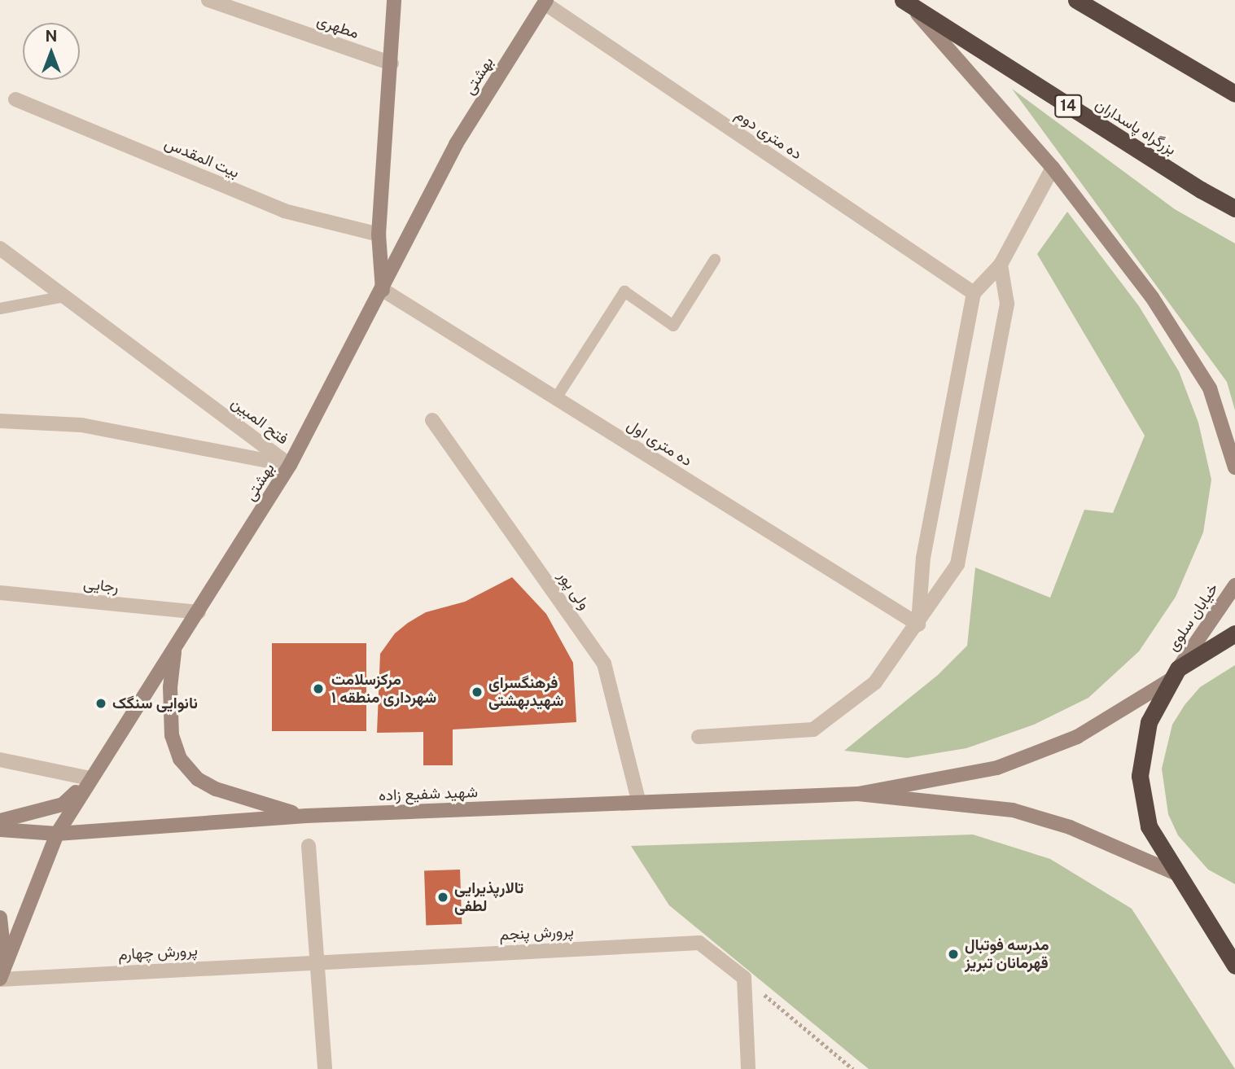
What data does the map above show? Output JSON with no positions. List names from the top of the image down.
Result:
{
  "streets": {
    "highway": ["14", "بزرگراه پاسداران"],
    "main road": ["بهشتی", "خیابان سلوی", "شهید شفیع زاده"],
    "street": [
      "مطهری",
      "ده متری دوم",
      "بیت المقدس",
      "فتح المبین",
      "ده متری اول",
      "رجایی",
      "ولی پور",
      "پرورش پنجم",
      "پرورش چهارم"
    ]
  },
  "crossings": [
    ["بهشتی", "ده متری دوم"],
    ["بهشتی", "فتح المبین"],
    ["بهشتی", "ده متری اول"],
    ["بهشتی", "رجایی"],
    ["بهشتی", "شهید شفیع زاده"],
    ["بهشتی", "پرورش چهارم"],
    ["ولی پور", "شهید شفیع زاده"],
    ["پرورش پنجم", "پرورش چهارم"]
  ],
  "places": [
    "مرکزسلامت شهرداری منطقه ۱",
    "فرهنگسرای شهیدبهشتی",
    "نانوایی سنگک",
    "تالارپذیرایی لطفی",
    "مدرسه فوتبال قهرمانان تبریز"
  ],
  "north": "top"
}
